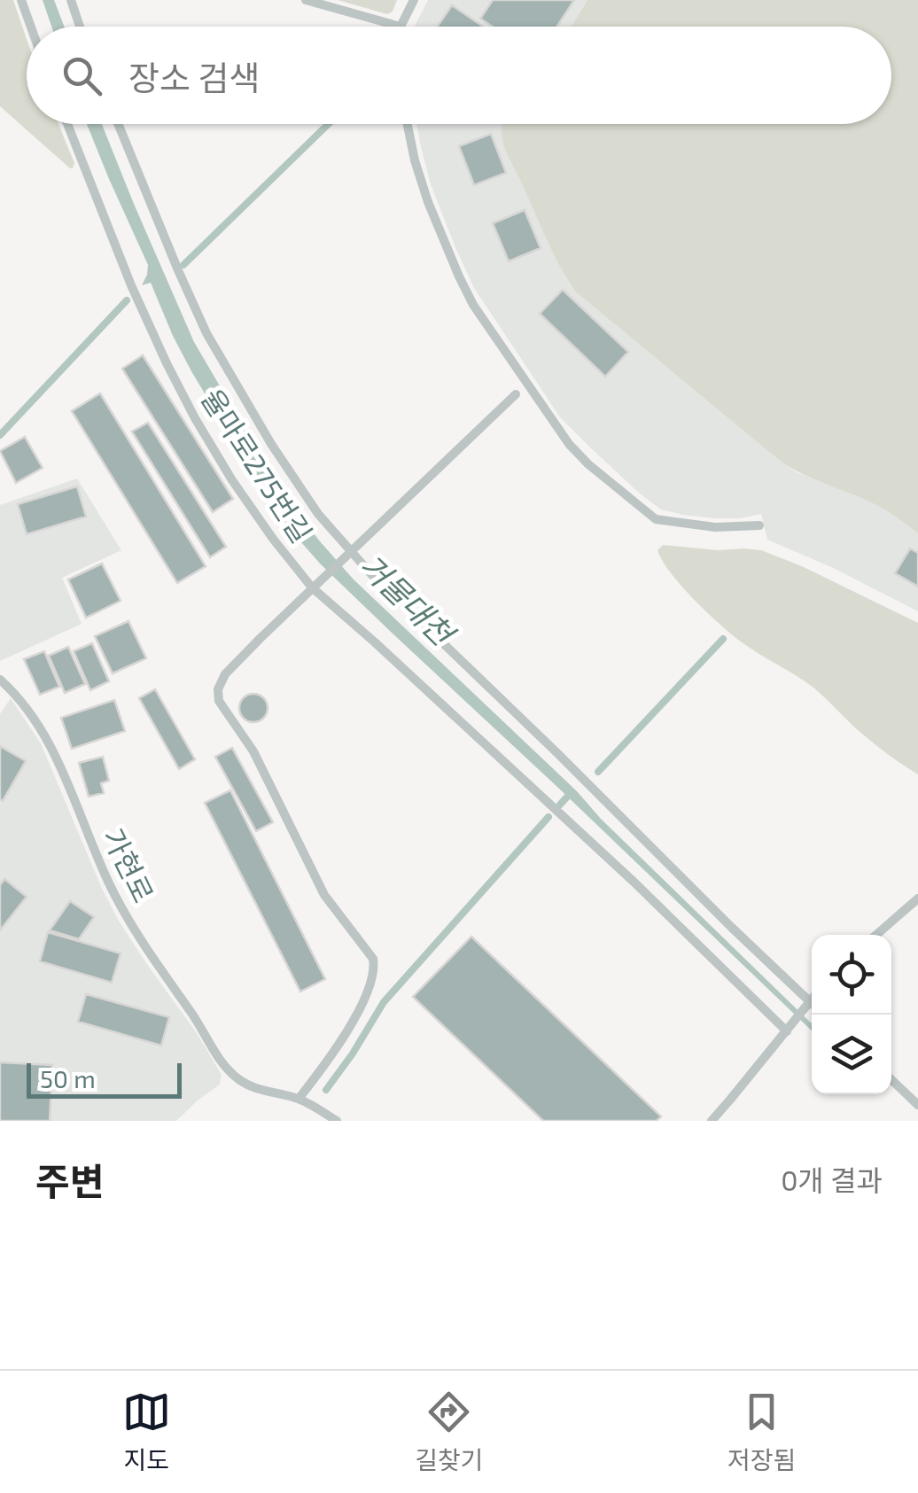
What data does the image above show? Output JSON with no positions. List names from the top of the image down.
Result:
{
  "streets": {
    "lane": ["율마로275번길", "가현로"]
  },
  "water": ["거물대천"],
  "scale_bar": "50 m",
  "page": {
    "search": "장소 검색",
    "scale": "50 m",
    "heading": ["주변", "0개 결과"],
    "nav": ["지도", "길찾기", "저장됨"]
  }
}
